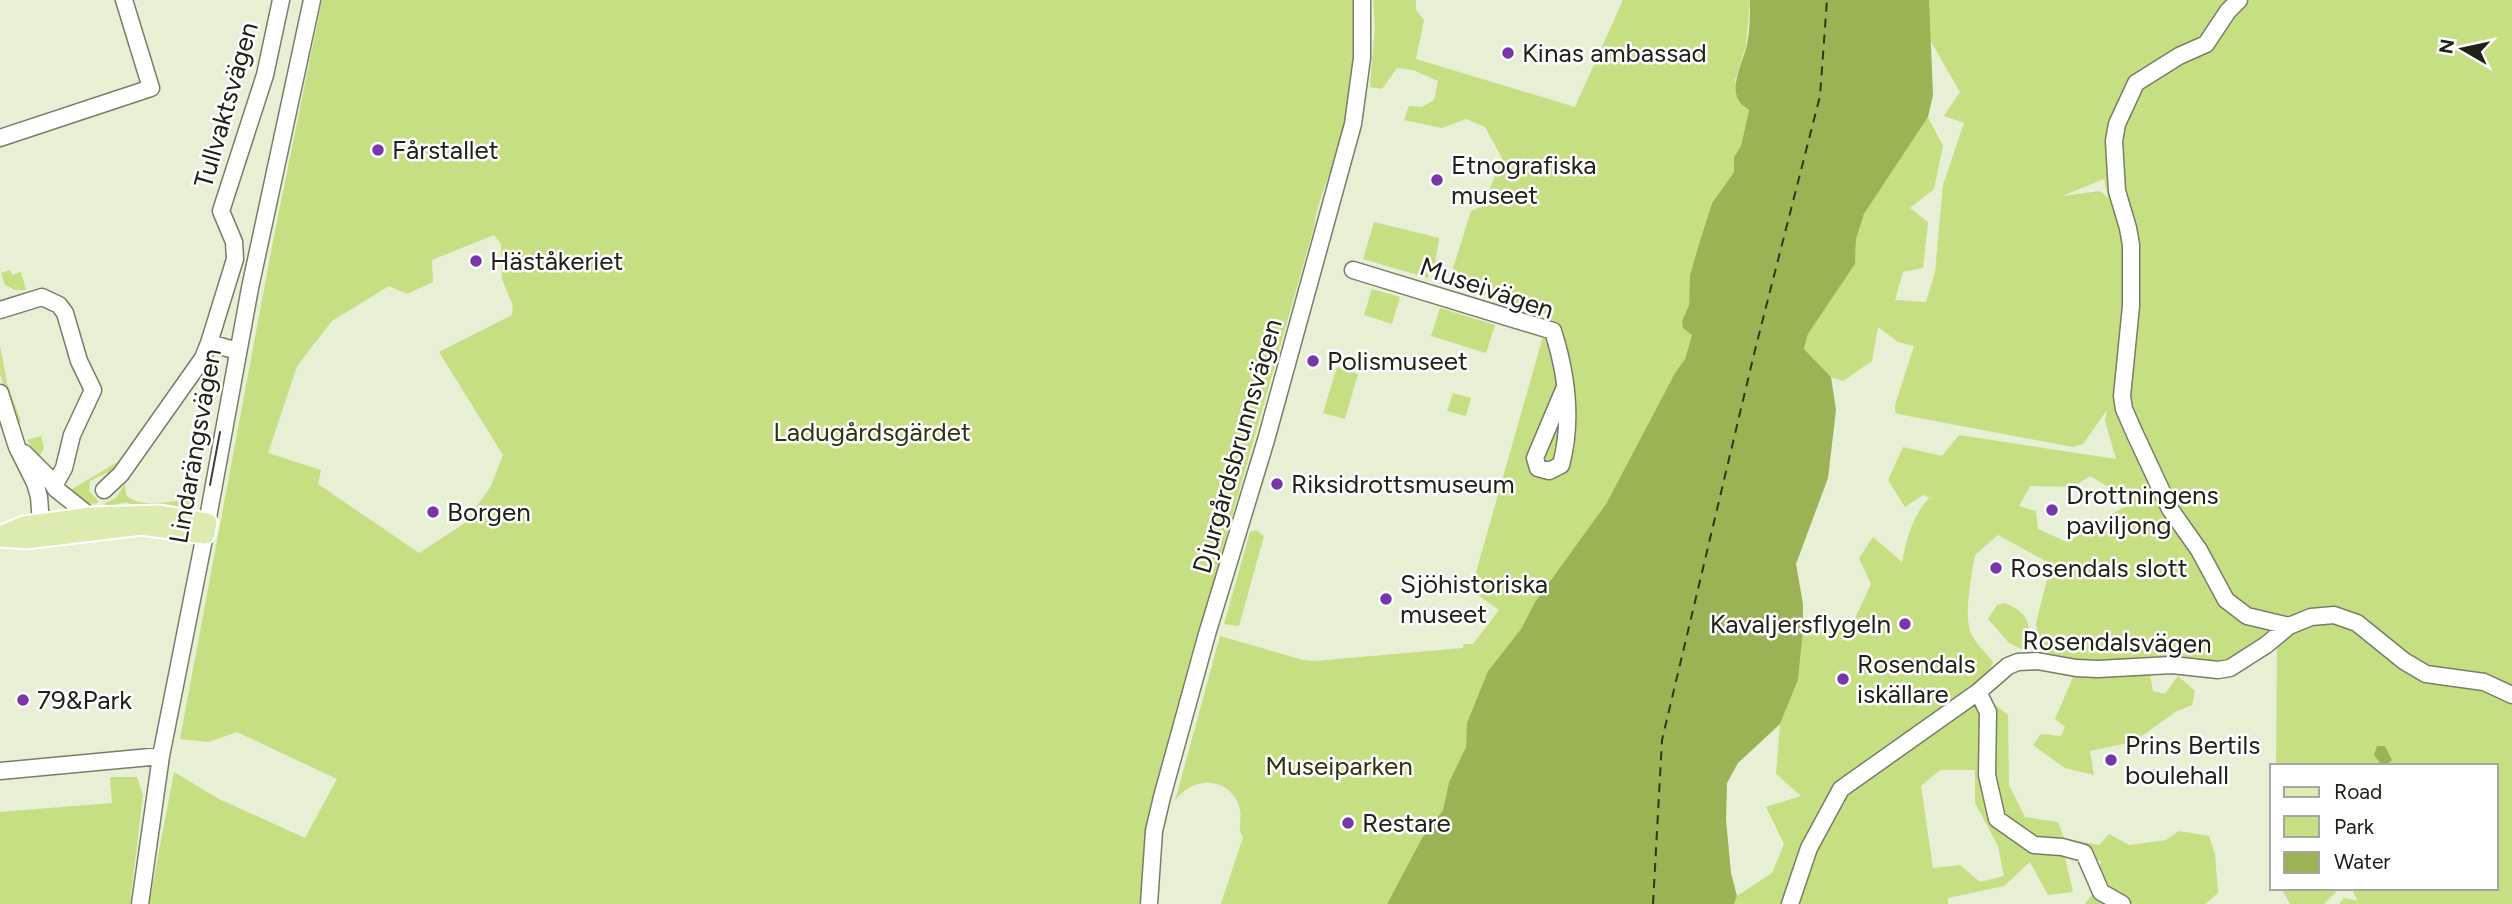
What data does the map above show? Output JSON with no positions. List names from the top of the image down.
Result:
{
  "streets": {
    "street": [
      "Tullvaktsvägen",
      "Museivägen",
      "Lindarängsvägen",
      "Djurgårdsbrunnsvägen",
      "Rosendalsvägen"
    ]
  },
  "parks": ["Ladugårdsgärdet", "Museiparken"],
  "places": [
    "Kinas ambassad",
    "Fårstallet",
    "Etnografiska museet",
    "Häståkeriet",
    "Polismuseet",
    "Riksidrottsmuseum",
    "Drottningens paviljong",
    "Borgen",
    "Rosendals slott",
    "Sjöhistoriska museet",
    "Kavaljersflygeln",
    "Rosendals iskällare",
    "79&Park",
    "Prins Bertils boulehall",
    "Restare"
  ],
  "legend": ["Road", "Park", "Water"],
  "north": "left"
}
